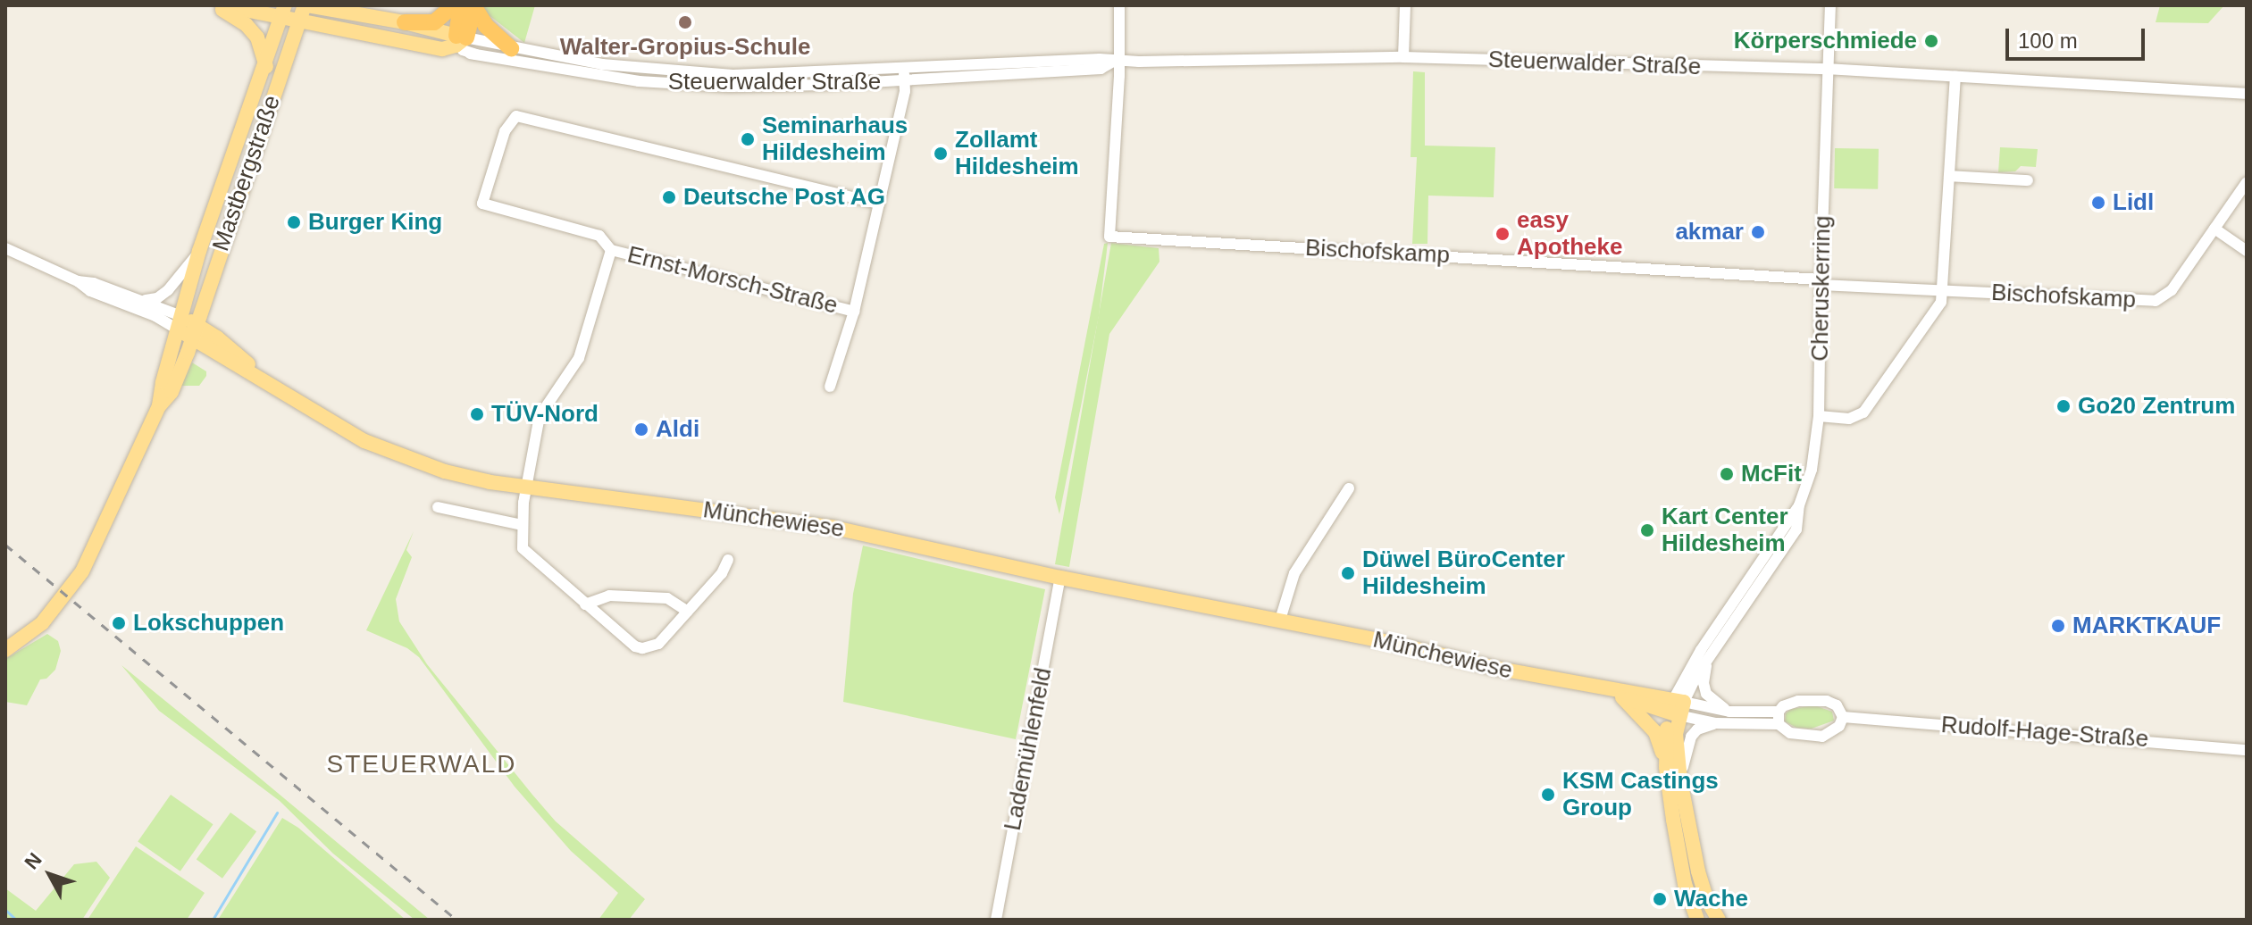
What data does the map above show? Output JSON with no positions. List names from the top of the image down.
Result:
{
  "streets": {
    "main road": ["Steuerwalder Straße", "Mastbergstraße", "Münchewiese"],
    "street": [
      "Bischofskamp",
      "Ernst-Morsch-Straße",
      "Cheruskerring",
      "Rudolf-Hage-Straße",
      "Lademühlenfeld"
    ]
  },
  "crossings": [
    ["Steuerwalder Straße", "Mastbergstraße"],
    ["Steuerwalder Straße", "Bischofskamp"],
    ["Steuerwalder Straße", "Cheruskerring"],
    ["Mastbergstraße", "Münchewiese"],
    ["Bischofskamp", "Cheruskerring"],
    ["Ernst-Morsch-Straße", "Münchewiese"],
    ["Cheruskerring", "Münchewiese"],
    ["Cheruskerring", "Rudolf-Hage-Straße"],
    ["Münchewiese", "Rudolf-Hage-Straße"],
    ["Münchewiese", "Lademühlenfeld"]
  ],
  "districts": ["STEUERWALD"],
  "places": [
    "Walter-Gropius-Schule",
    "Körperschmiede",
    "Seminarhaus Hildesheim",
    "Zollamt Hildesheim",
    "Deutsche Post AG",
    "Lidl",
    "Burger King",
    "akmar",
    "easy Apotheke",
    "Go20 Zentrum",
    "TÜV-Nord",
    "Aldi",
    "McFit",
    "Kart Center Hildesheim",
    "Düwel BüroCenter Hildesheim",
    "Lokschuppen",
    "MARKTKAUF",
    "KSM Castings Group",
    "Wache"
  ],
  "scale_bar": "100 m",
  "north": "top left"
}
